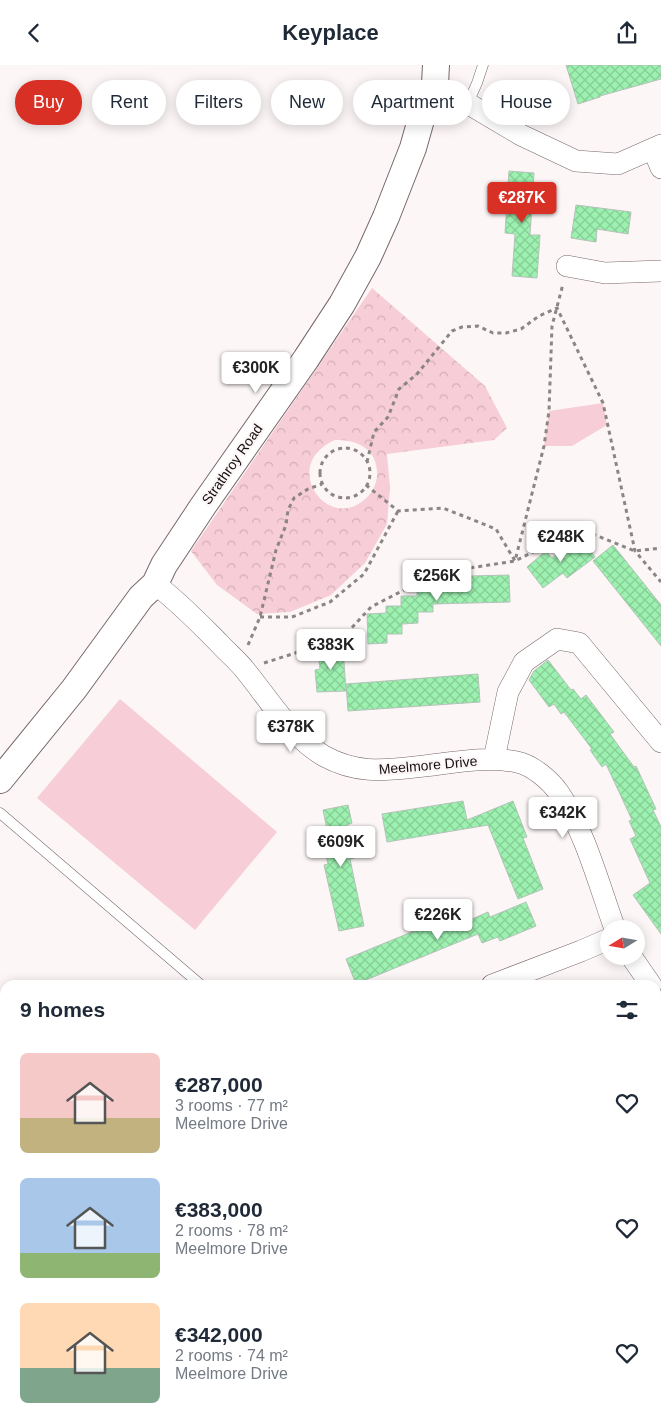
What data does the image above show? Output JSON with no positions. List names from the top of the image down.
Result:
{
  "streets": {
    "street": ["Strathroy Road", "Meelmore Drive"]
  },
  "crossings": [
    ["Strathroy Road", "Meelmore Drive"]
  ],
  "north": "left",
  "page": {
    "header": "Keyplace",
    "chip": [
      "Buy",
      "Rent",
      "Filters",
      "New",
      "Apartment",
      "House"
    ],
    "price": [
      "€287K",
      "€300K",
      "€248K",
      "€256K",
      "€383K",
      "€378K",
      "€342K",
      "€609K",
      "€226K"
    ],
    "heading": "9 homes",
    "list": [
      {
        "name": "€287,000",
        "note": "3 rooms · 77 m² · Meelmore Drive"
      },
      {
        "name": "€383,000",
        "note": "2 rooms · 78 m² · Meelmore Drive"
      },
      {
        "name": "€342,000",
        "note": "2 rooms · 74 m² · Meelmore Drive"
      }
    ]
  }
}
